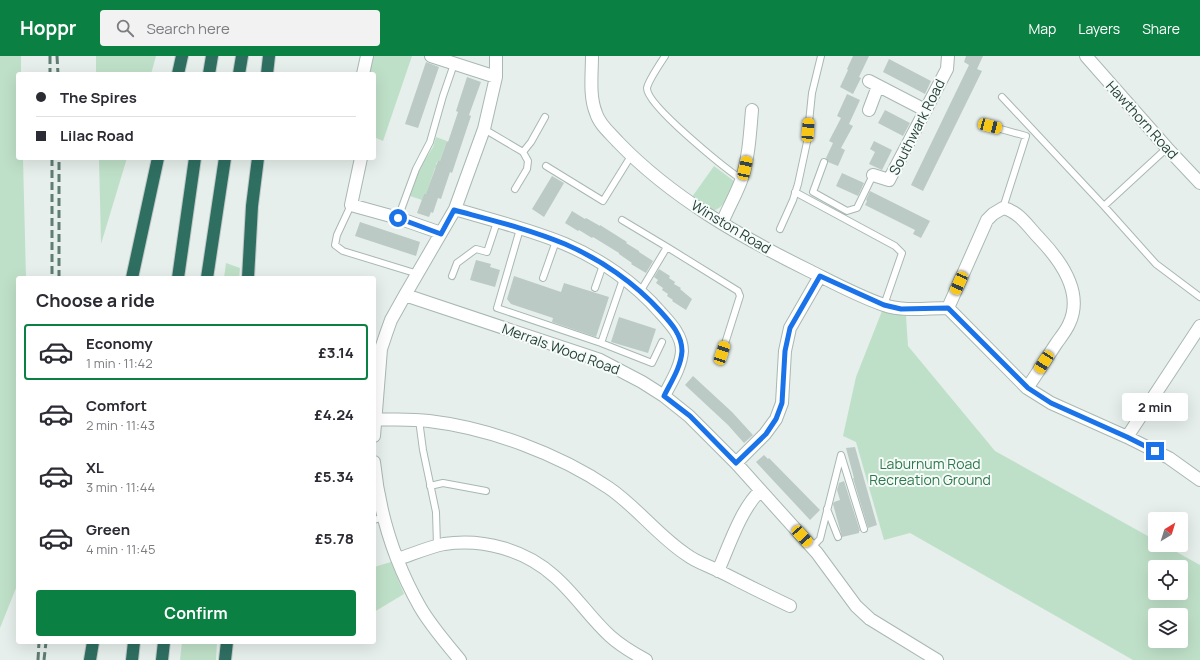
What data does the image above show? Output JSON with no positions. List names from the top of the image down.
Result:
{
  "streets": {
    "street": [
      "Hawthorn Road",
      "Southwark Road",
      "Winston Road",
      "Merrals Wood Road"
    ]
  },
  "parks": ["Laburnum Road Recreation Ground"],
  "north": "top right",
  "page": {
    "header": "Hoppr",
    "search": "Search here",
    "nav": ["Map", "Layers", "Share"],
    "banner": ["The Spires", "Lilac Road"],
    "heading": "Choose a ride",
    "list": [
      {
        "name": "Economy",
        "note": "1 min · 11:42",
        "value": "£3.14"
      },
      {
        "name": "Comfort",
        "note": "2 min · 11:43",
        "value": "£4.24"
      },
      {
        "name": "XL",
        "note": "3 min · 11:44",
        "value": "£5.34"
      },
      {
        "name": "Green",
        "note": "4 min · 11:45",
        "value": "£5.78"
      }
    ],
    "bubble": "2 min",
    "buttons": "Confirm"
  }
}
